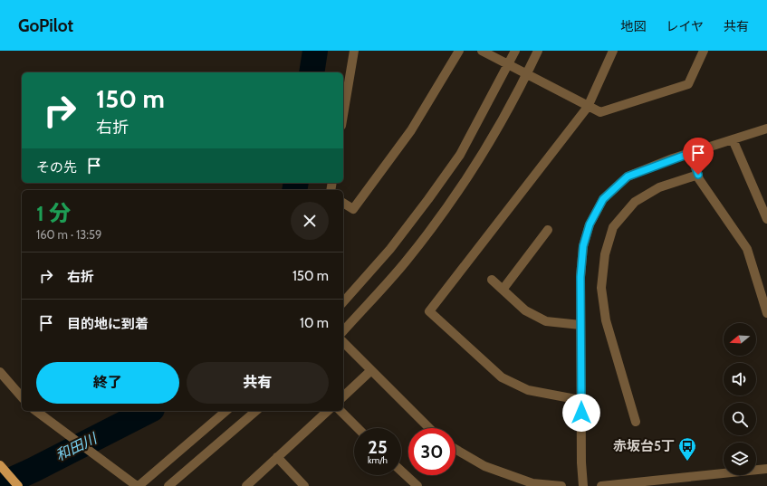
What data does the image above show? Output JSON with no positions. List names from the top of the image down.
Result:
{
  "water": ["和田川"],
  "places": {
    "bus stop": ["赤坂台5丁"]
  },
  "north": "left",
  "page": {
    "header": "GoPilot",
    "nav": ["地図", "レイヤ", "共有"],
    "turn": ["150 m", "右折"],
    "then": "その先",
    "heading": ["1 分", "160 m · 13:59"],
    "list": [
      {
        "name": "右折",
        "value": "150 m"
      },
      {
        "name": "目的地に到着",
        "value": "10 m"
      }
    ],
    "buttons": ["終了", "共有"],
    "speed": "25 km/h",
    "limit": "30"
  }
}
